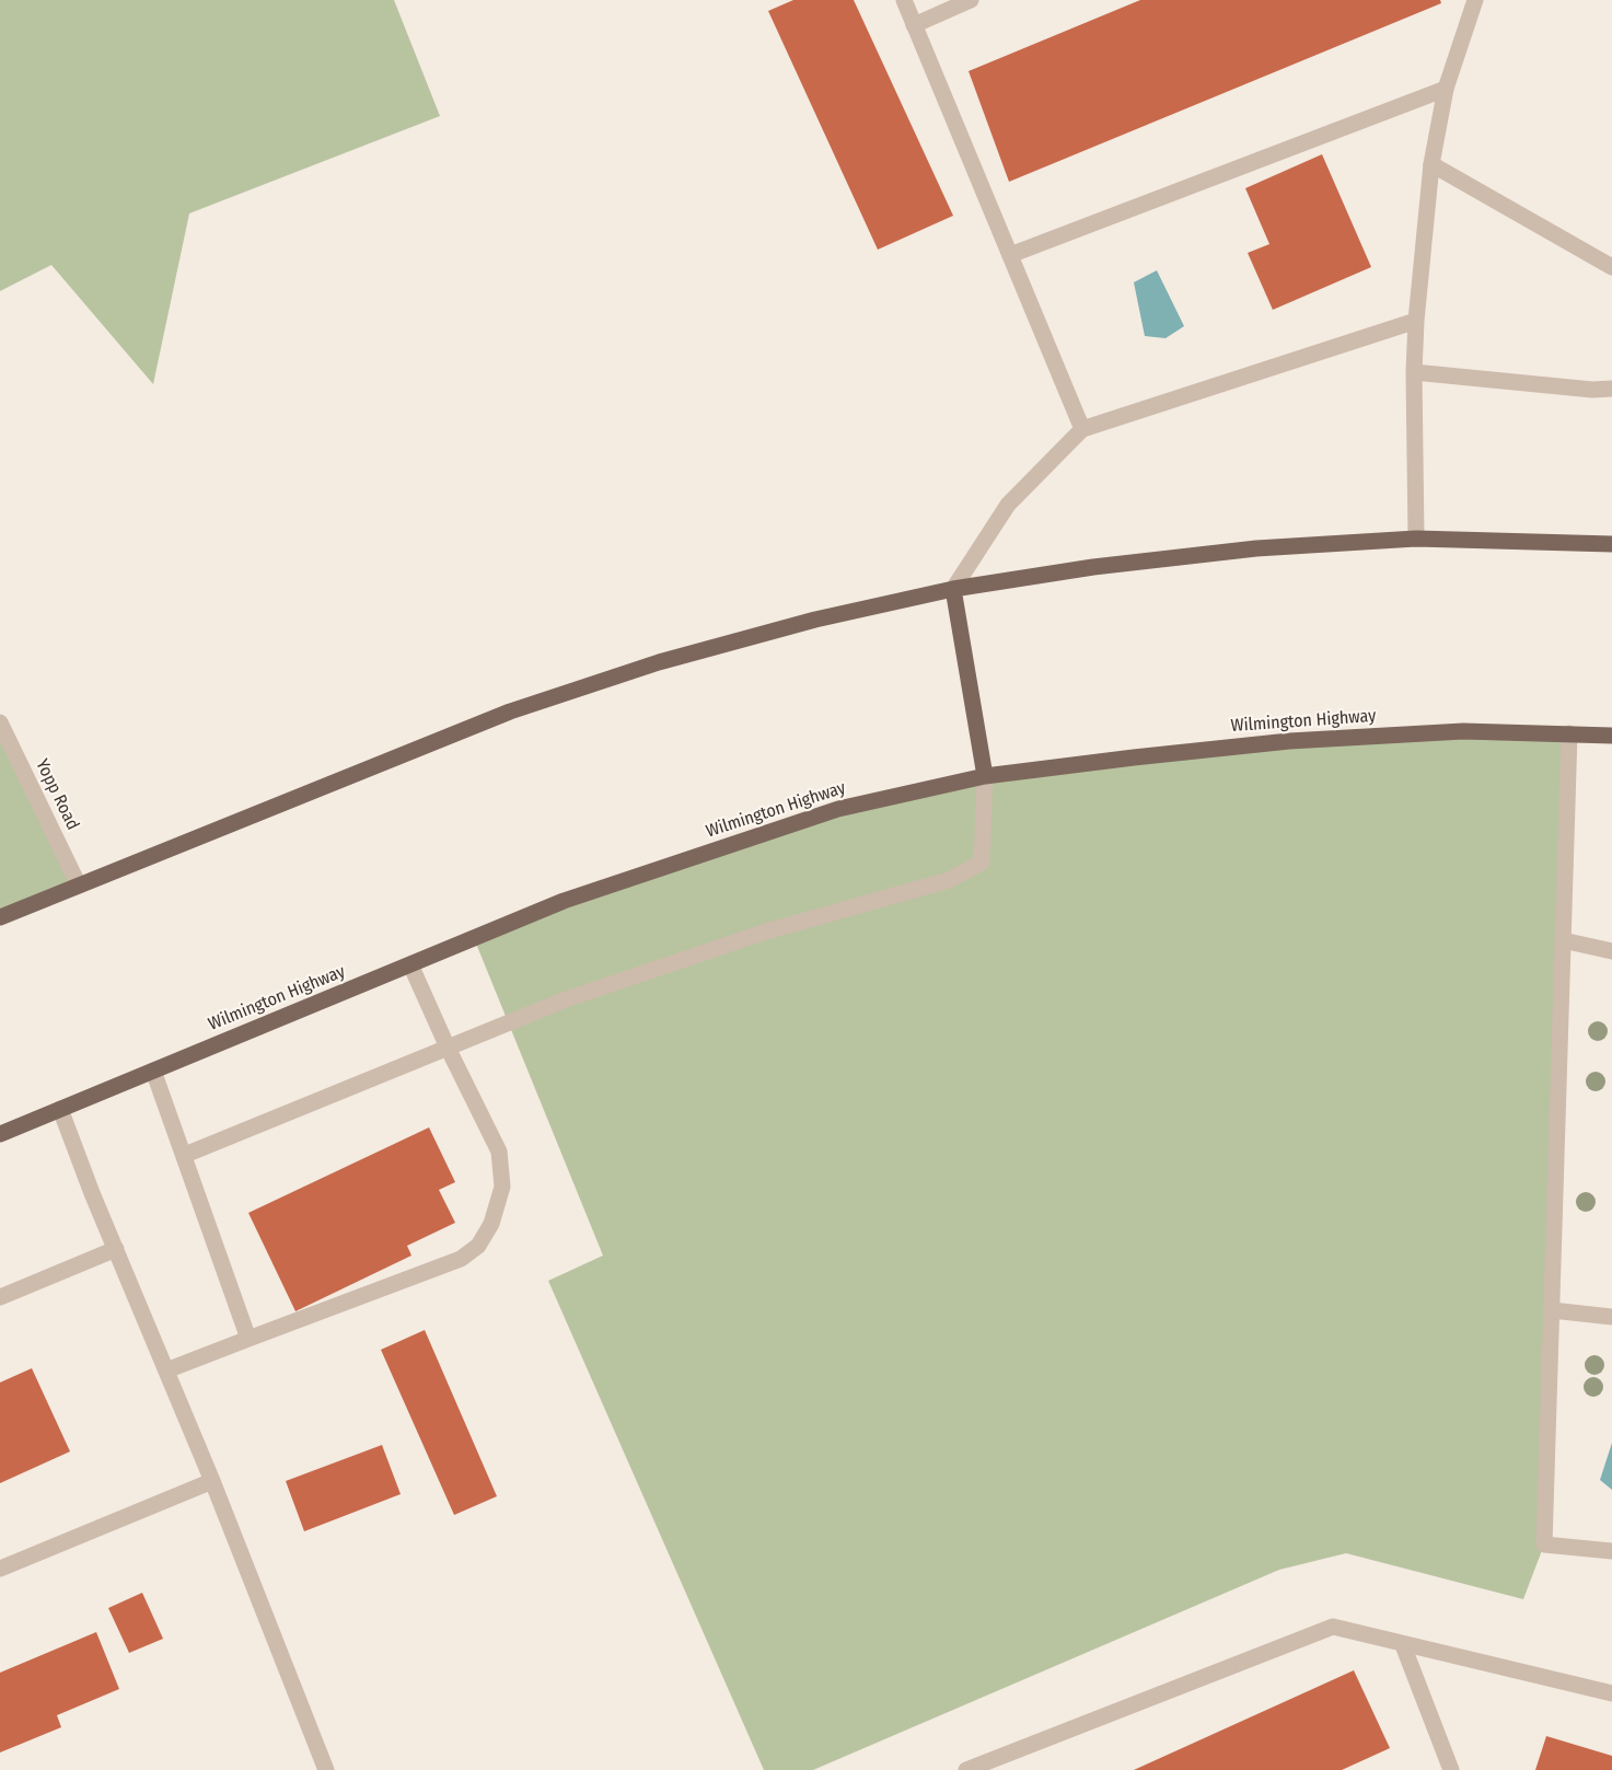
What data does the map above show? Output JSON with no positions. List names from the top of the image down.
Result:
{
  "streets": {
    "main road": ["Wilmington Highway"],
    "street": ["Yopp Road"]
  }
}
